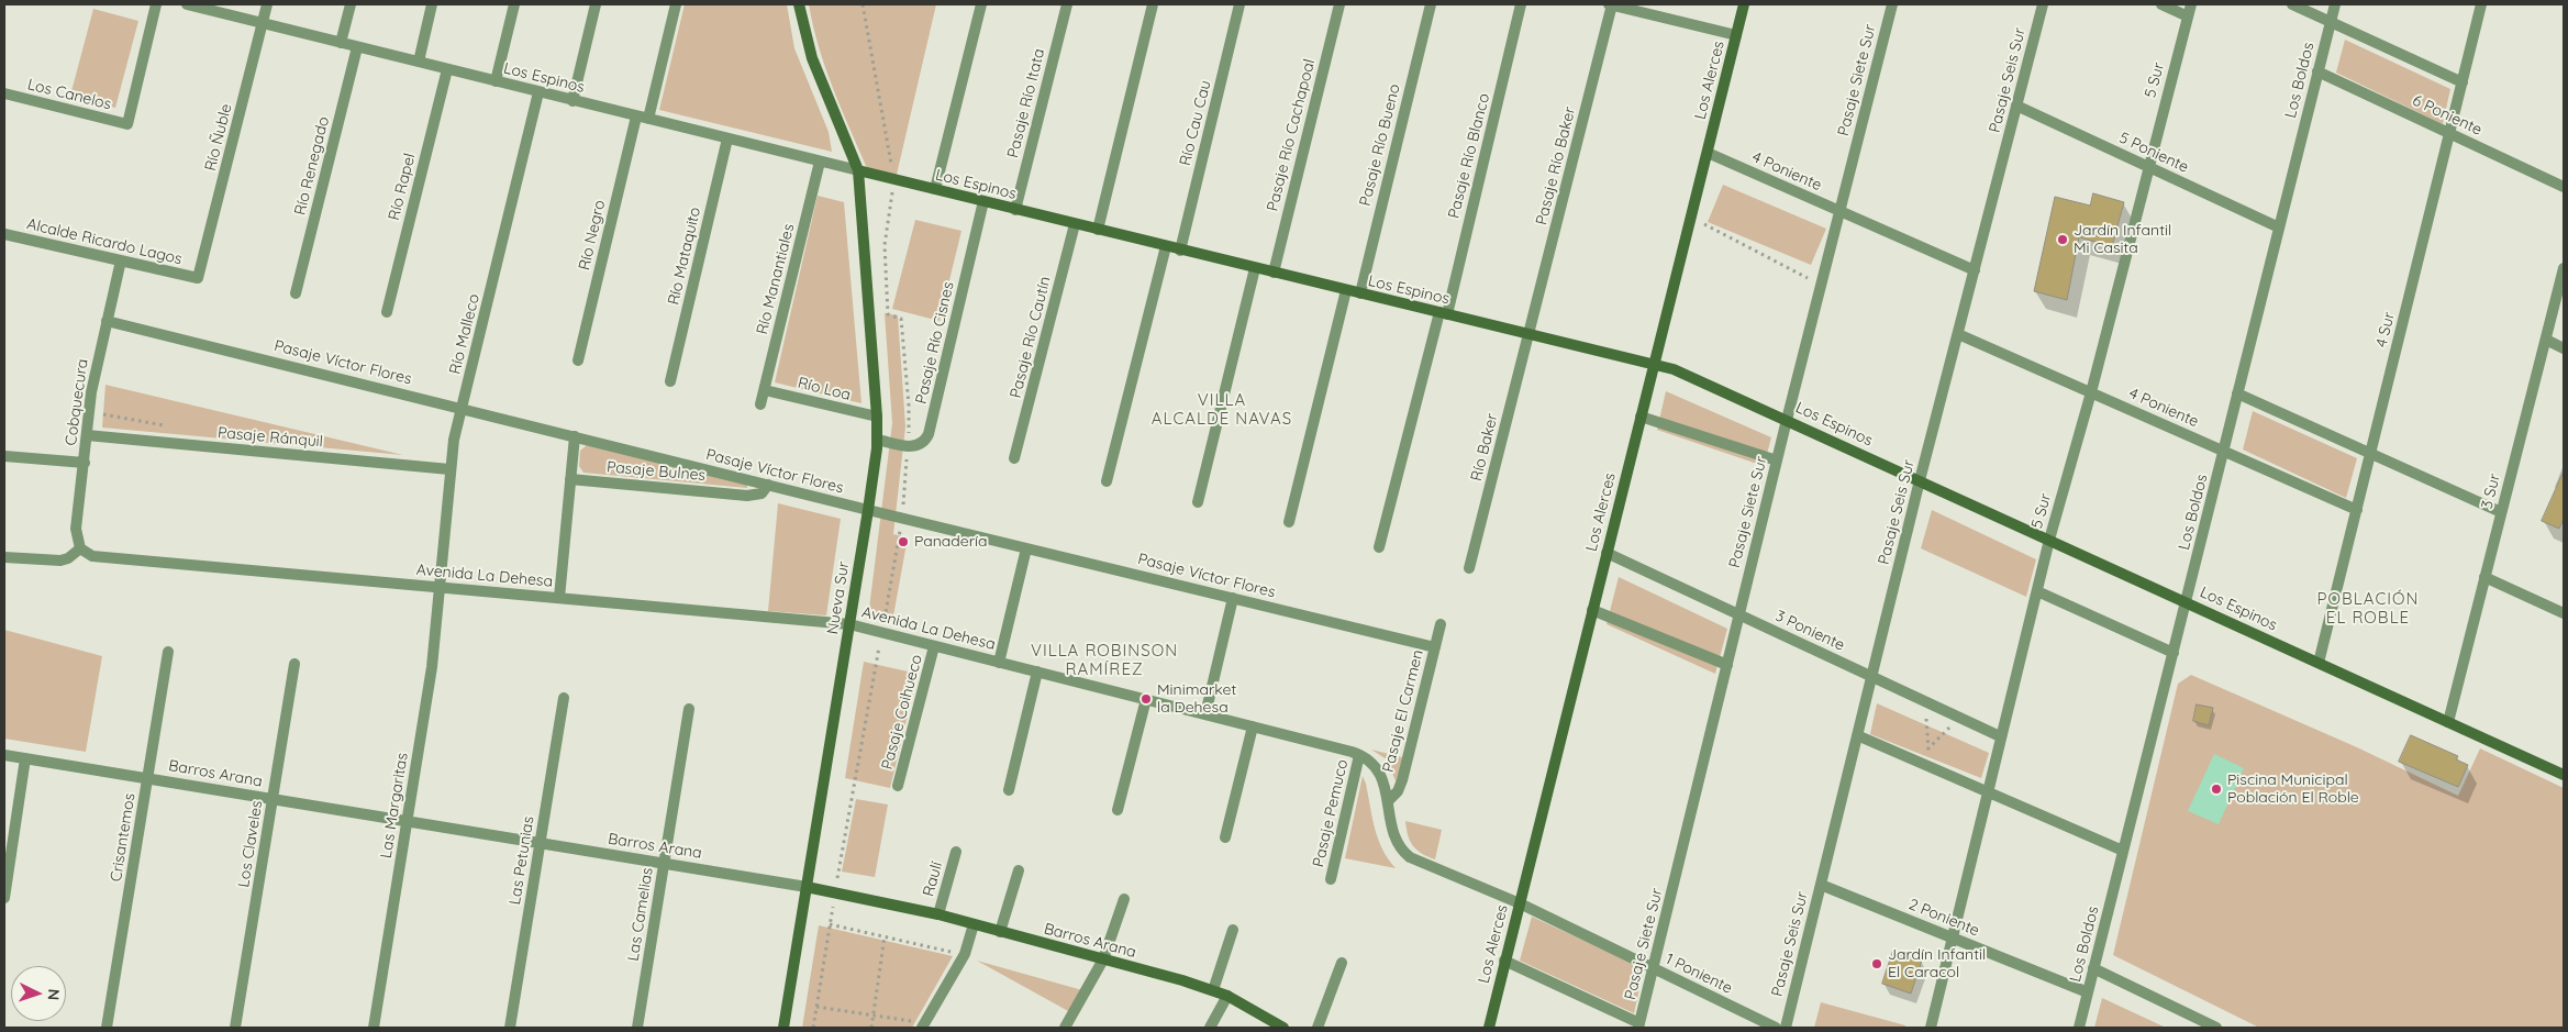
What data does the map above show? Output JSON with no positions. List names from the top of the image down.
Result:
{
  "streets": {
    "street": [
      "Los Espinos",
      "Los Alerces",
      "Pasaje Siete Sur",
      "Pasaje Seis Sur",
      "5 Sur",
      "Los Boldos",
      "Los Canelos",
      "Pasaje Río Itata",
      "6 Poniente",
      "Río Cau Cau",
      "Pasaje Río Cachapoal",
      "Río Ñuble",
      "Pasaje Río Bueno",
      "5 Poniente",
      "Pasaje Río Blanco",
      "Río Renegado",
      "Pasaje Río Baker",
      "4 Poniente",
      "Río Rapel",
      "Río Negro",
      "Alcalde Ricardo Lagos",
      "Río Mataquito",
      "Río Manantiales",
      "4 Sur",
      "Río Malleco",
      "Pasaje Río Cautín",
      "Pasaje Río Cisnes",
      "Pasaje Víctor Flores",
      "Río Loa",
      "Cobquecura",
      "Pasaje Ránquil",
      "Río Baker",
      "Pasaje Bulnes",
      "3 Sur",
      "Avenida La Dehesa",
      "Nueva Sur",
      "3 Poniente",
      "Pasaje El Carmen",
      "Pasaje Coihueco",
      "Barros Arana",
      "Las Margaritas",
      "Pasaje Pemuco",
      "Crisantemos",
      "Los Claveles",
      "Las Petunias",
      "Raulí",
      "Las Camelias",
      "2 Poniente",
      "1 Poniente"
    ]
  },
  "crossings": [
    ["Los Espinos", "Los Alerces"],
    ["Los Espinos", "Pasaje Siete Sur"],
    ["Los Espinos", "Pasaje Seis Sur"],
    ["Los Espinos", "5 Sur"],
    ["Los Espinos", "Los Boldos"],
    ["Los Espinos", "Pasaje Río Itata"],
    ["Los Espinos", "Río Cau Cau"],
    ["Los Espinos", "Pasaje Río Cachapoal"],
    ["Los Espinos", "Río Ñuble"],
    ["Los Espinos", "Pasaje Río Bueno"],
    ["Los Espinos", "Pasaje Río Blanco"],
    ["Los Espinos", "Río Renegado"],
    ["Los Espinos", "Pasaje Río Baker"],
    ["Los Espinos", "Río Rapel"],
    ["Los Espinos", "Río Negro"],
    ["Los Espinos", "Río Mataquito"],
    ["Los Espinos", "Río Manantiales"],
    ["Los Espinos", "4 Sur"],
    ["Los Espinos", "Río Malleco"],
    ["Los Espinos", "Pasaje Río Cautín"],
    ["Los Espinos", "Pasaje Río Cisnes"],
    ["Los Espinos", "Río Baker"],
    ["Los Espinos", "3 Sur"],
    ["Los Espinos", "Nueva Sur"],
    ["Los Alerces", "4 Poniente"],
    ["Los Alerces", "Avenida La Dehesa"],
    ["Los Alerces", "3 Poniente"],
    ["Los Alerces", "1 Poniente"],
    ["Pasaje Siete Sur", "4 Poniente"],
    ["Pasaje Siete Sur", "3 Poniente"],
    ["Pasaje Siete Sur", "1 Poniente"],
    ["Pasaje Seis Sur", "5 Poniente"],
    ["Pasaje Seis Sur", "4 Poniente"],
    ["Pasaje Seis Sur", "3 Poniente"],
    ["Pasaje Seis Sur", "2 Poniente"],
    ["5 Sur", "5 Poniente"],
    ["5 Sur", "4 Poniente"],
    ["5 Sur", "3 Poniente"],
    ["5 Sur", "2 Poniente"],
    ["Los Boldos", "6 Poniente"],
    ["Los Boldos", "5 Poniente"],
    ["Los Boldos", "4 Poniente"],
    ["Los Boldos", "2 Poniente"],
    ["6 Poniente", "4 Sur"],
    ["Río Ñuble", "Alcalde Ricardo Lagos"],
    ["Pasaje Río Baker", "Río Baker"],
    ["4 Poniente", "4 Sur"],
    ["Alcalde Ricardo Lagos", "Cobquecura"],
    ["Río Manantiales", "Río Loa"],
    ["Río Malleco", "Pasaje Víctor Flores"],
    ["Río Malleco", "Pasaje Ránquil"],
    ["Río Malleco", "Avenida La Dehesa"],
    ["Río Malleco", "Las Margaritas"],
    ["Pasaje Víctor Flores", "Cobquecura"],
    ["Pasaje Víctor Flores", "Pasaje Bulnes"],
    ["Pasaje Víctor Flores", "Nueva Sur"],
    ["Pasaje Víctor Flores", "Pasaje El Carmen"],
    ["Río Loa", "Nueva Sur"],
    ["Cobquecura", "Pasaje Ránquil"],
    ["Cobquecura", "Avenida La Dehesa"],
    ["Avenida La Dehesa", "Nueva Sur"],
    ["Avenida La Dehesa", "Pasaje El Carmen"],
    ["Avenida La Dehesa", "Pasaje Coihueco"],
    ["Avenida La Dehesa", "Las Margaritas"],
    ["Avenida La Dehesa", "Pasaje Pemuco"],
    ["Avenida La Dehesa", "1 Poniente"],
    ["Nueva Sur", "Barros Arana"],
    ["Barros Arana", "Las Margaritas"],
    ["Barros Arana", "Crisantemos"],
    ["Barros Arana", "Los Claveles"],
    ["Barros Arana", "Las Petunias"],
    ["Barros Arana", "Raulí"],
    ["Barros Arana", "Las Camelias"]
  ],
  "districts": ["VILLA ALCALDE NAVAS", "POBLACIÓN EL ROBLE", "VILLA ROBINSON RAMÍREZ"],
  "places": [
    "Jardín Infantil Mi Casita",
    "Panadería",
    "Minimarket la Dehesa",
    "Piscina Municipal Población El Roble",
    "Jardín Infantil El Caracol"
  ],
  "north": "right"
}
